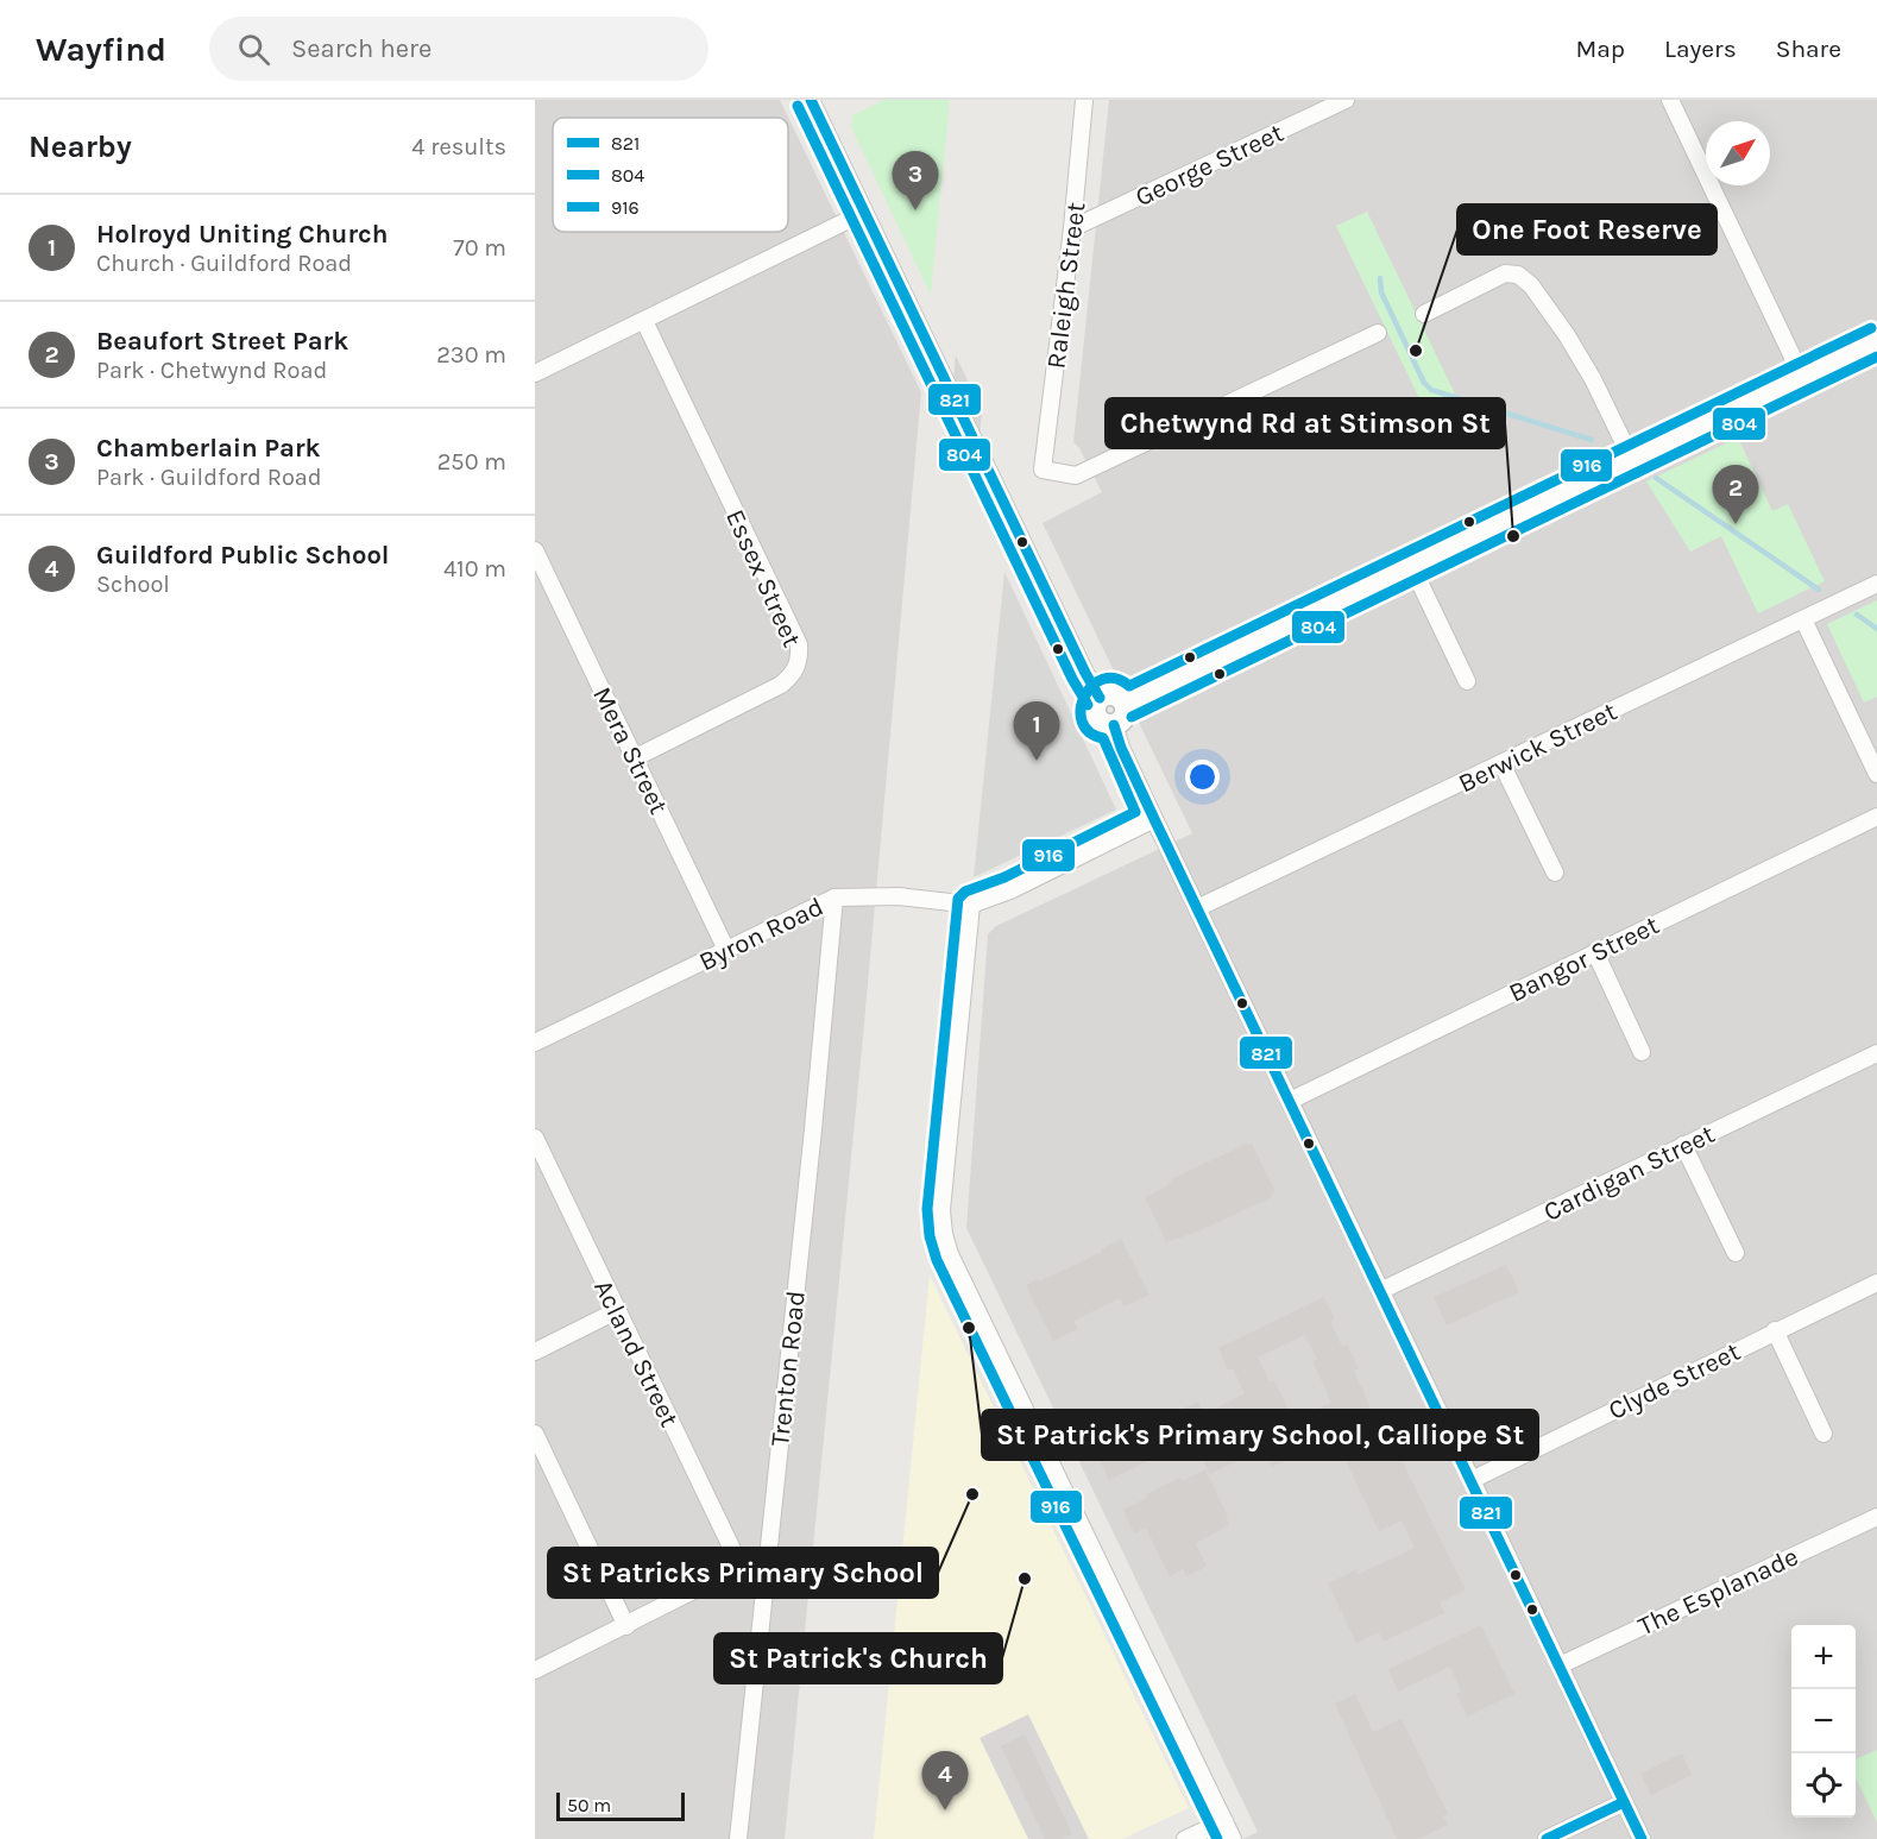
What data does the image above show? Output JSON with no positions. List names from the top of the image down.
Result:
{
  "streets": {
    "street": [
      "George Street",
      "Raleigh Street",
      "Essex Street",
      "Berwick Street",
      "Mera Street",
      "Byron Road",
      "Bangor Street",
      "Cardigan Street",
      "Acland Street",
      "Trenton Road",
      "Clyde Street",
      "The Esplanade"
    ]
  },
  "crossings": [
    ["George Street", "Raleigh Street"],
    ["Essex Street", "Mera Street"],
    ["Mera Street", "Byron Road"],
    ["Byron Road", "Trenton Road"]
  ],
  "places": [
    "One Foot Reserve",
    "Chetwynd Rd at Stimson St",
    "St Patrick's Primary School, Calliope St",
    "St Patricks Primary School",
    "St Patrick's Church"
  ],
  "lines": ["transit line 821", "transit line 804", "transit line 916"],
  "legend": ["821", "804", "916"],
  "scale_bar": "50 m",
  "north": "top right",
  "page": {
    "header": "Wayfind",
    "search": "Search here",
    "nav": ["Map", "Layers", "Share"],
    "heading": ["Nearby", "4 results"],
    "pins": [
      "3",
      "2",
      "1",
      "4"
    ],
    "list": [
      {
        "mark": "1",
        "name": "Holroyd Uniting Church",
        "note": "Church · Guildford Road",
        "value": "70 m"
      },
      {
        "mark": "2",
        "name": "Beaufort Street Park",
        "note": "Park · Chetwynd Road",
        "value": "230 m"
      },
      {
        "mark": "3",
        "name": "Chamberlain Park",
        "note": "Park · Guildford Road",
        "value": "250 m"
      },
      {
        "mark": "4",
        "name": "Guildford Public School",
        "note": "School",
        "value": "410 m"
      }
    ],
    "map_buttons": ["+", "−"],
    "scale": "50 m"
  }
}
